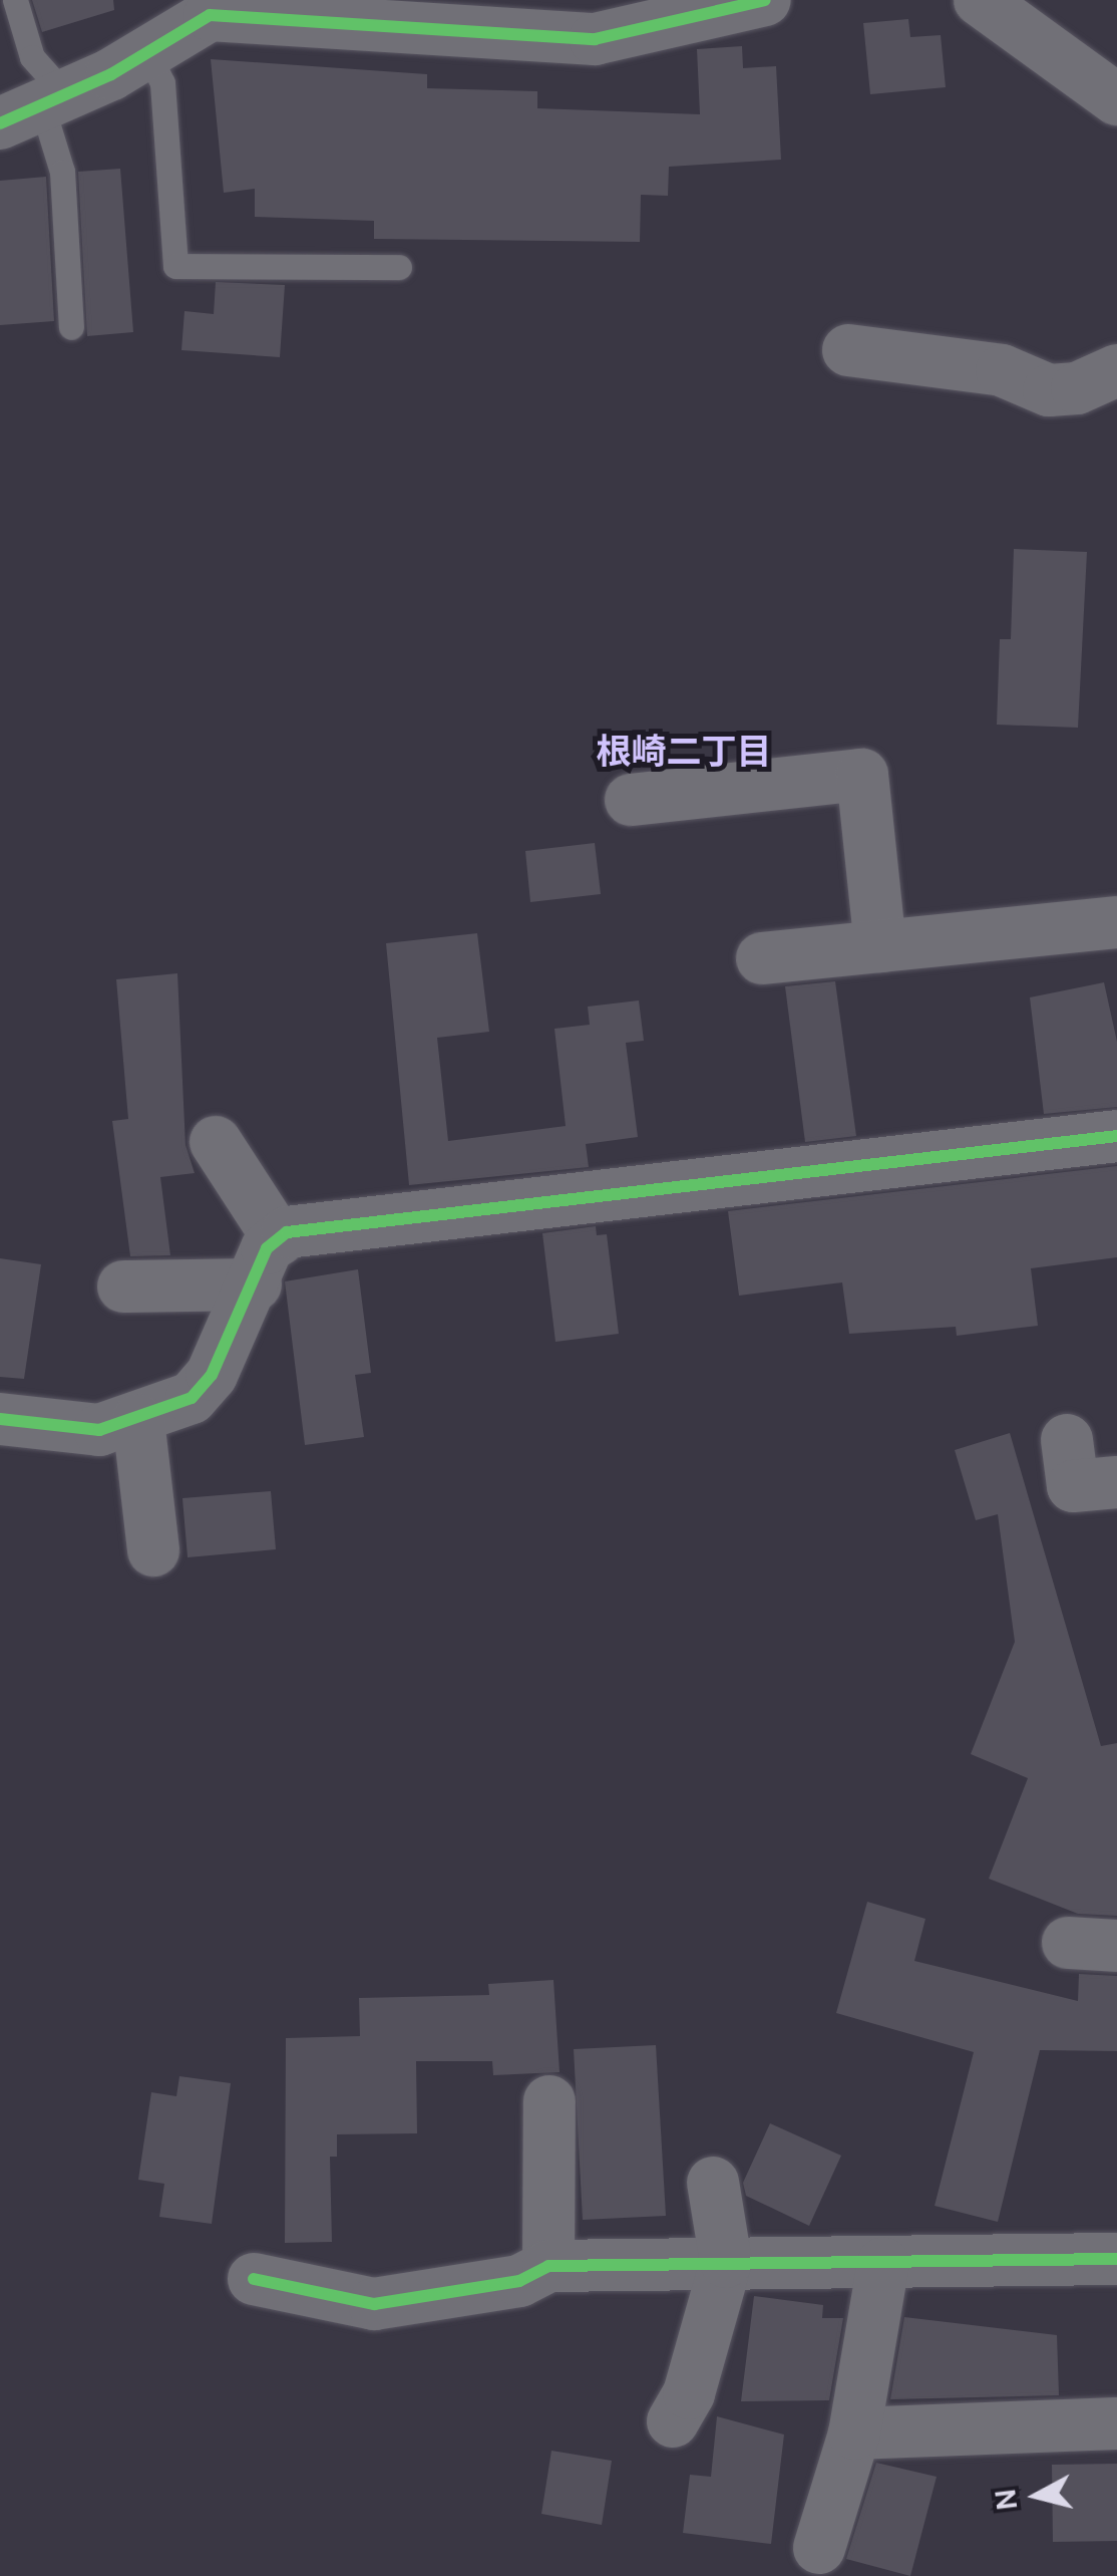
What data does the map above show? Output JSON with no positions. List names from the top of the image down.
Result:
{
  "districts": ["根崎二丁目"],
  "north": "left"
}
